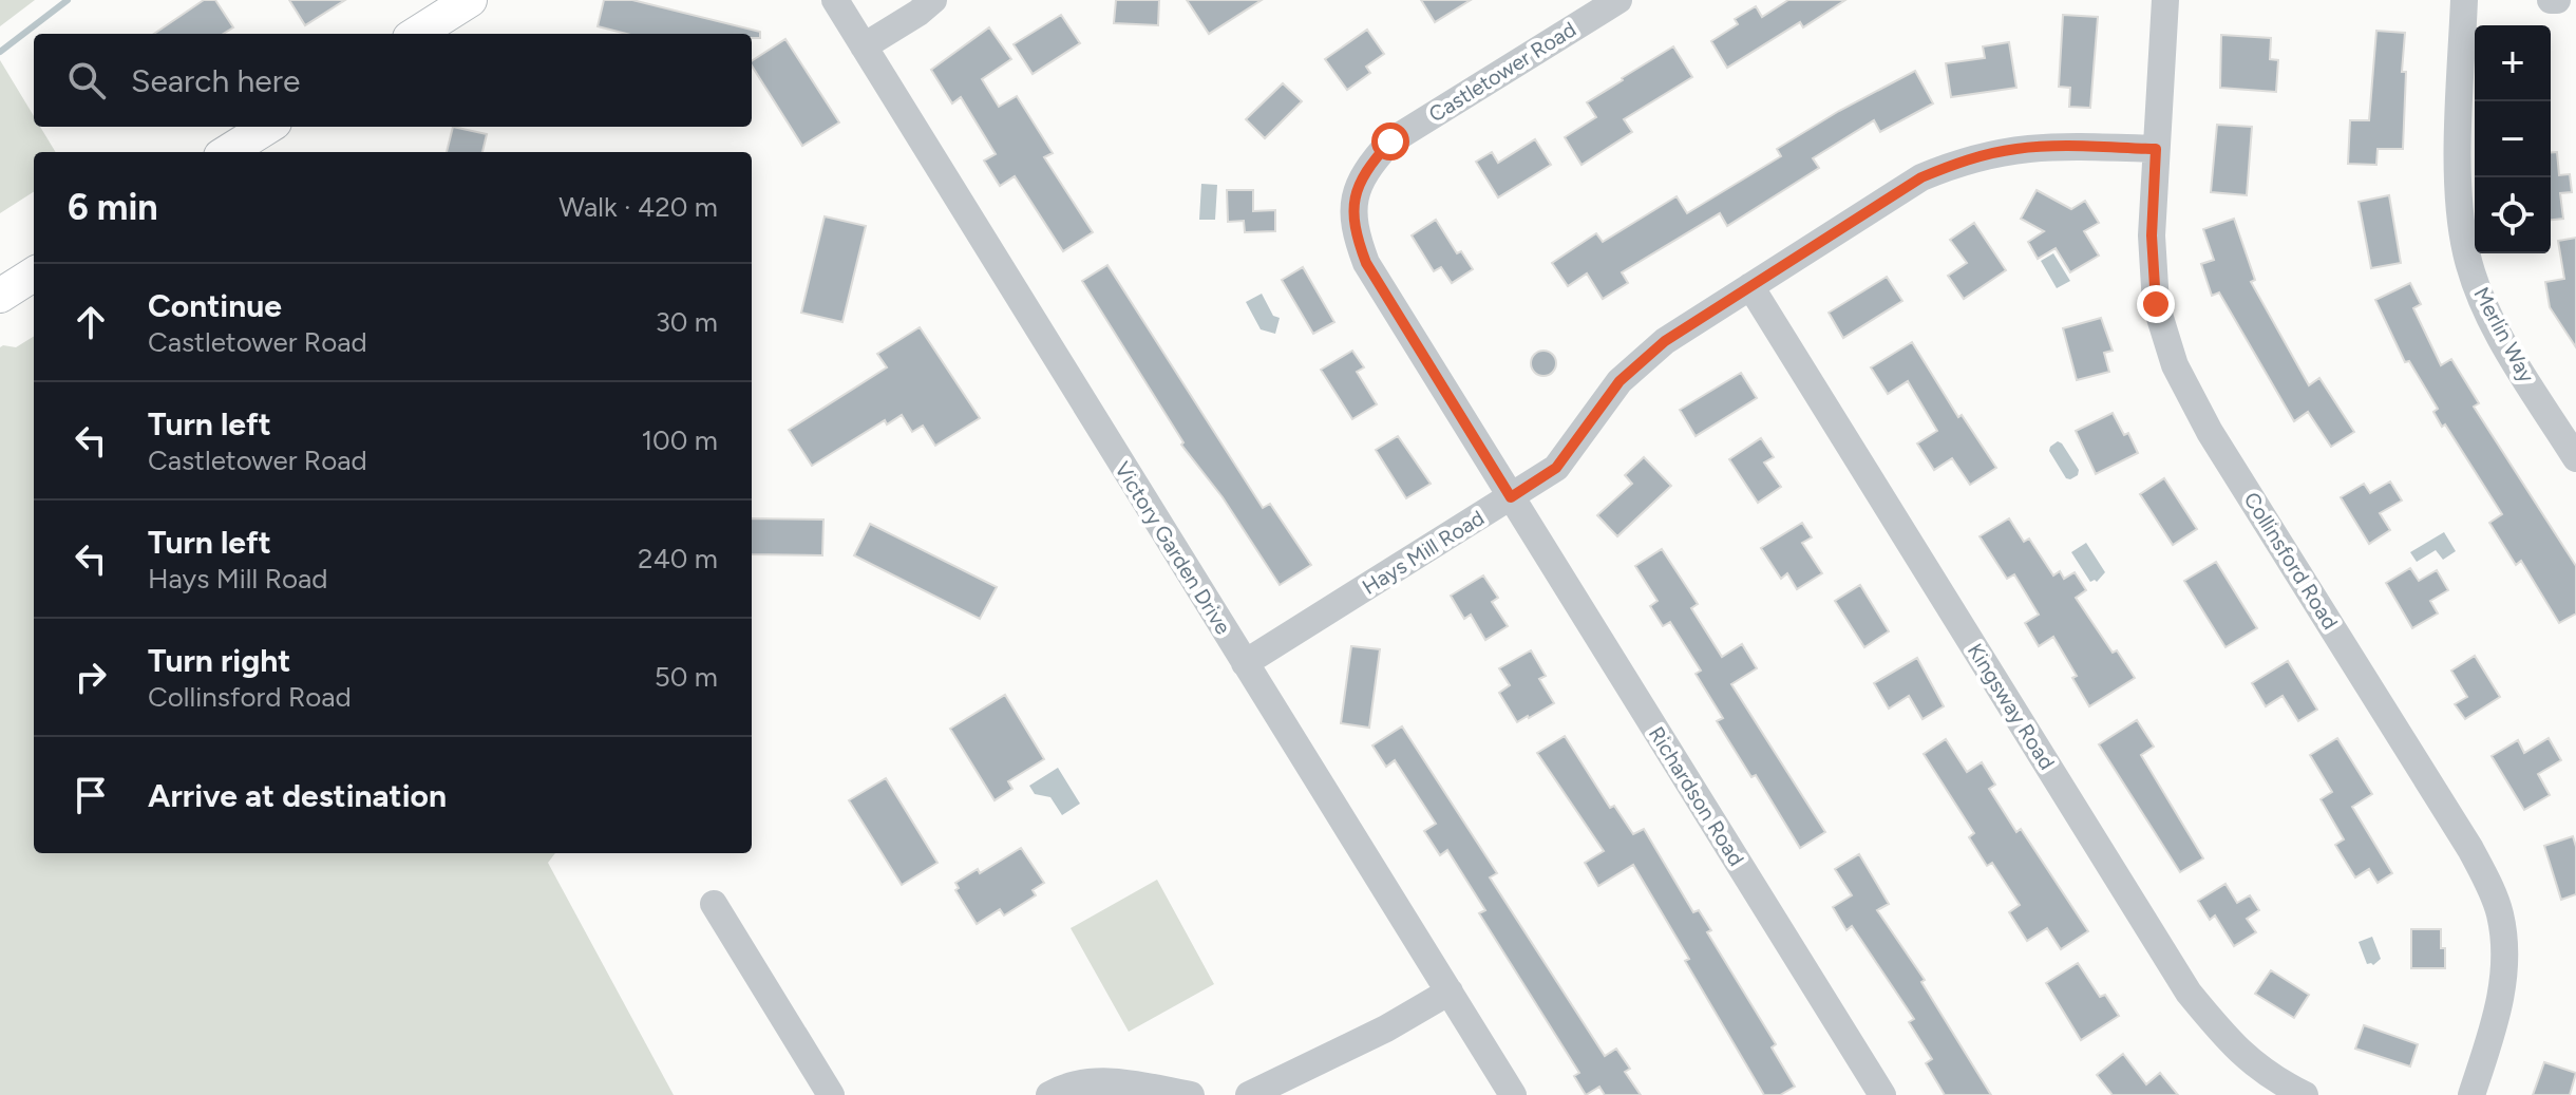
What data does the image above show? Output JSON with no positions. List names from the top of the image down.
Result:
{
  "streets": {
    "street": [
      "Castletower Road",
      "Merlin Way",
      "Victory Garden Drive",
      "Hays Mill Road",
      "Collinsford Road",
      "Kingsway Road",
      "Richardson Road"
    ]
  },
  "crossings": [
    ["Castletower Road", "Hays Mill Road"],
    ["Castletower Road", "Richardson Road"],
    ["Victory Garden Drive", "Hays Mill Road"],
    ["Hays Mill Road", "Collinsford Road"],
    ["Hays Mill Road", "Kingsway Road"],
    ["Hays Mill Road", "Richardson Road"]
  ],
  "page": {
    "map_buttons": ["+", "−"],
    "search": "Search here",
    "heading": ["6 min", "Walk · 420 m"],
    "list": [
      ["Continue", "Castletower Road", "30 m"],
      ["Turn left", "Castletower Road", "100 m"],
      ["Turn left", "Hays Mill Road", "240 m"],
      ["Turn right", "Collinsford Road", "50 m"],
      "Arrive at destination"
    ]
  }
}
